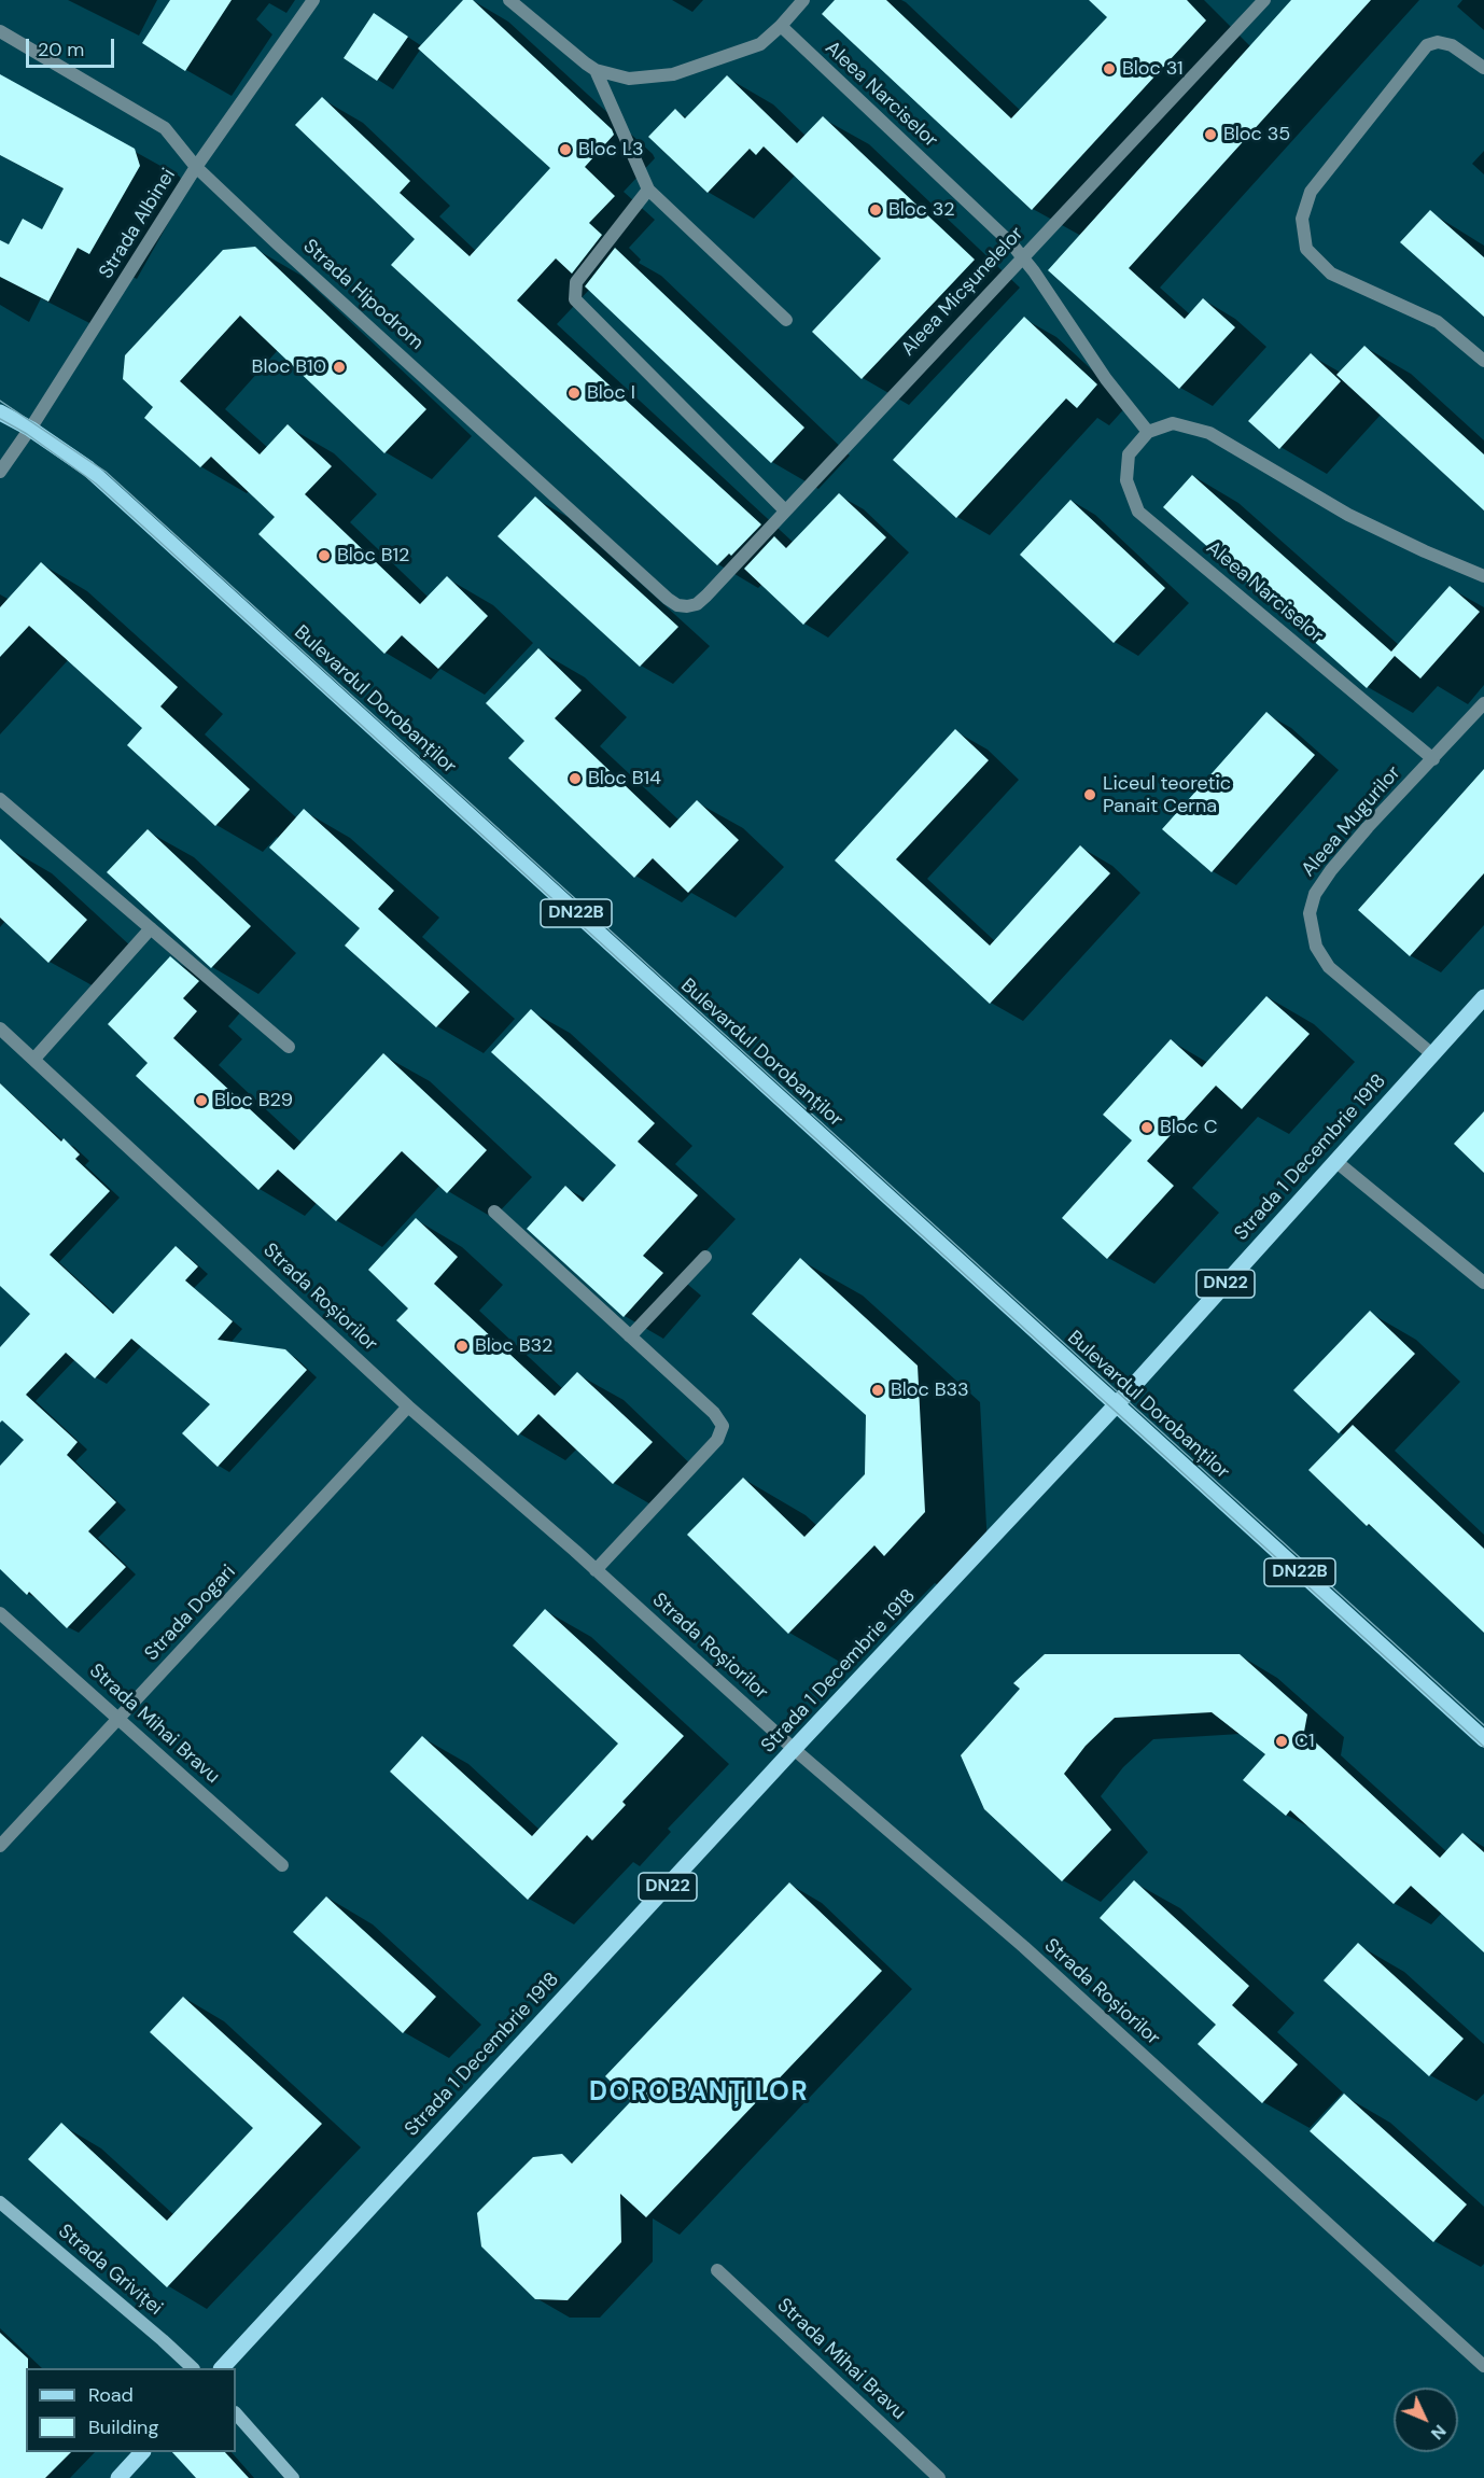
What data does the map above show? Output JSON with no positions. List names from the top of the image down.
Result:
{
  "streets": {
    "main road": [
      "Bulevardul Dorobanților",
      "DN22B",
      "Strada 1 Decembrie 1918",
      "DN22",
      "Strada Griviței"
    ],
    "street": [
      "Aleea Narciselor",
      "Strada Albinei",
      "Aleea Micșunelelor",
      "Strada Hipodrom",
      "Aleea Mugurilor",
      "Strada Roșiorilor",
      "Strada Dogari",
      "Strada Mihai Bravu"
    ]
  },
  "crossings": [
    ["Aleea Narciselor", "Aleea Micșunelelor"],
    ["Aleea Narciselor", "Aleea Mugurilor"],
    ["Strada Albinei", "Strada Hipodrom"],
    ["Strada Albinei", "Bulevardul Dorobanților"],
    ["Aleea Micșunelelor", "Strada Hipodrom"],
    ["Bulevardul Dorobanților", "Strada 1 Decembrie 1918"],
    ["Aleea Mugurilor", "Strada 1 Decembrie 1918"],
    ["Strada 1 Decembrie 1918", "Strada Roșiorilor"],
    ["Strada Roșiorilor", "Strada Dogari"],
    ["Strada Dogari", "Strada Mihai Bravu"]
  ],
  "districts": ["DOROBANȚILOR"],
  "places": [
    "Bloc 31",
    "Bloc 35",
    "Bloc L3",
    "Bloc 32",
    "Bloc B10",
    "Bloc I",
    "Bloc B12",
    "Bloc B14",
    "Liceul teoretic Panait Cerna",
    "Bloc B29",
    "Bloc C",
    "Bloc B32",
    "Bloc B33",
    "C1"
  ],
  "legend": ["Road", "Building"],
  "scale_bar": "20 m",
  "north": "bottom right"
}
